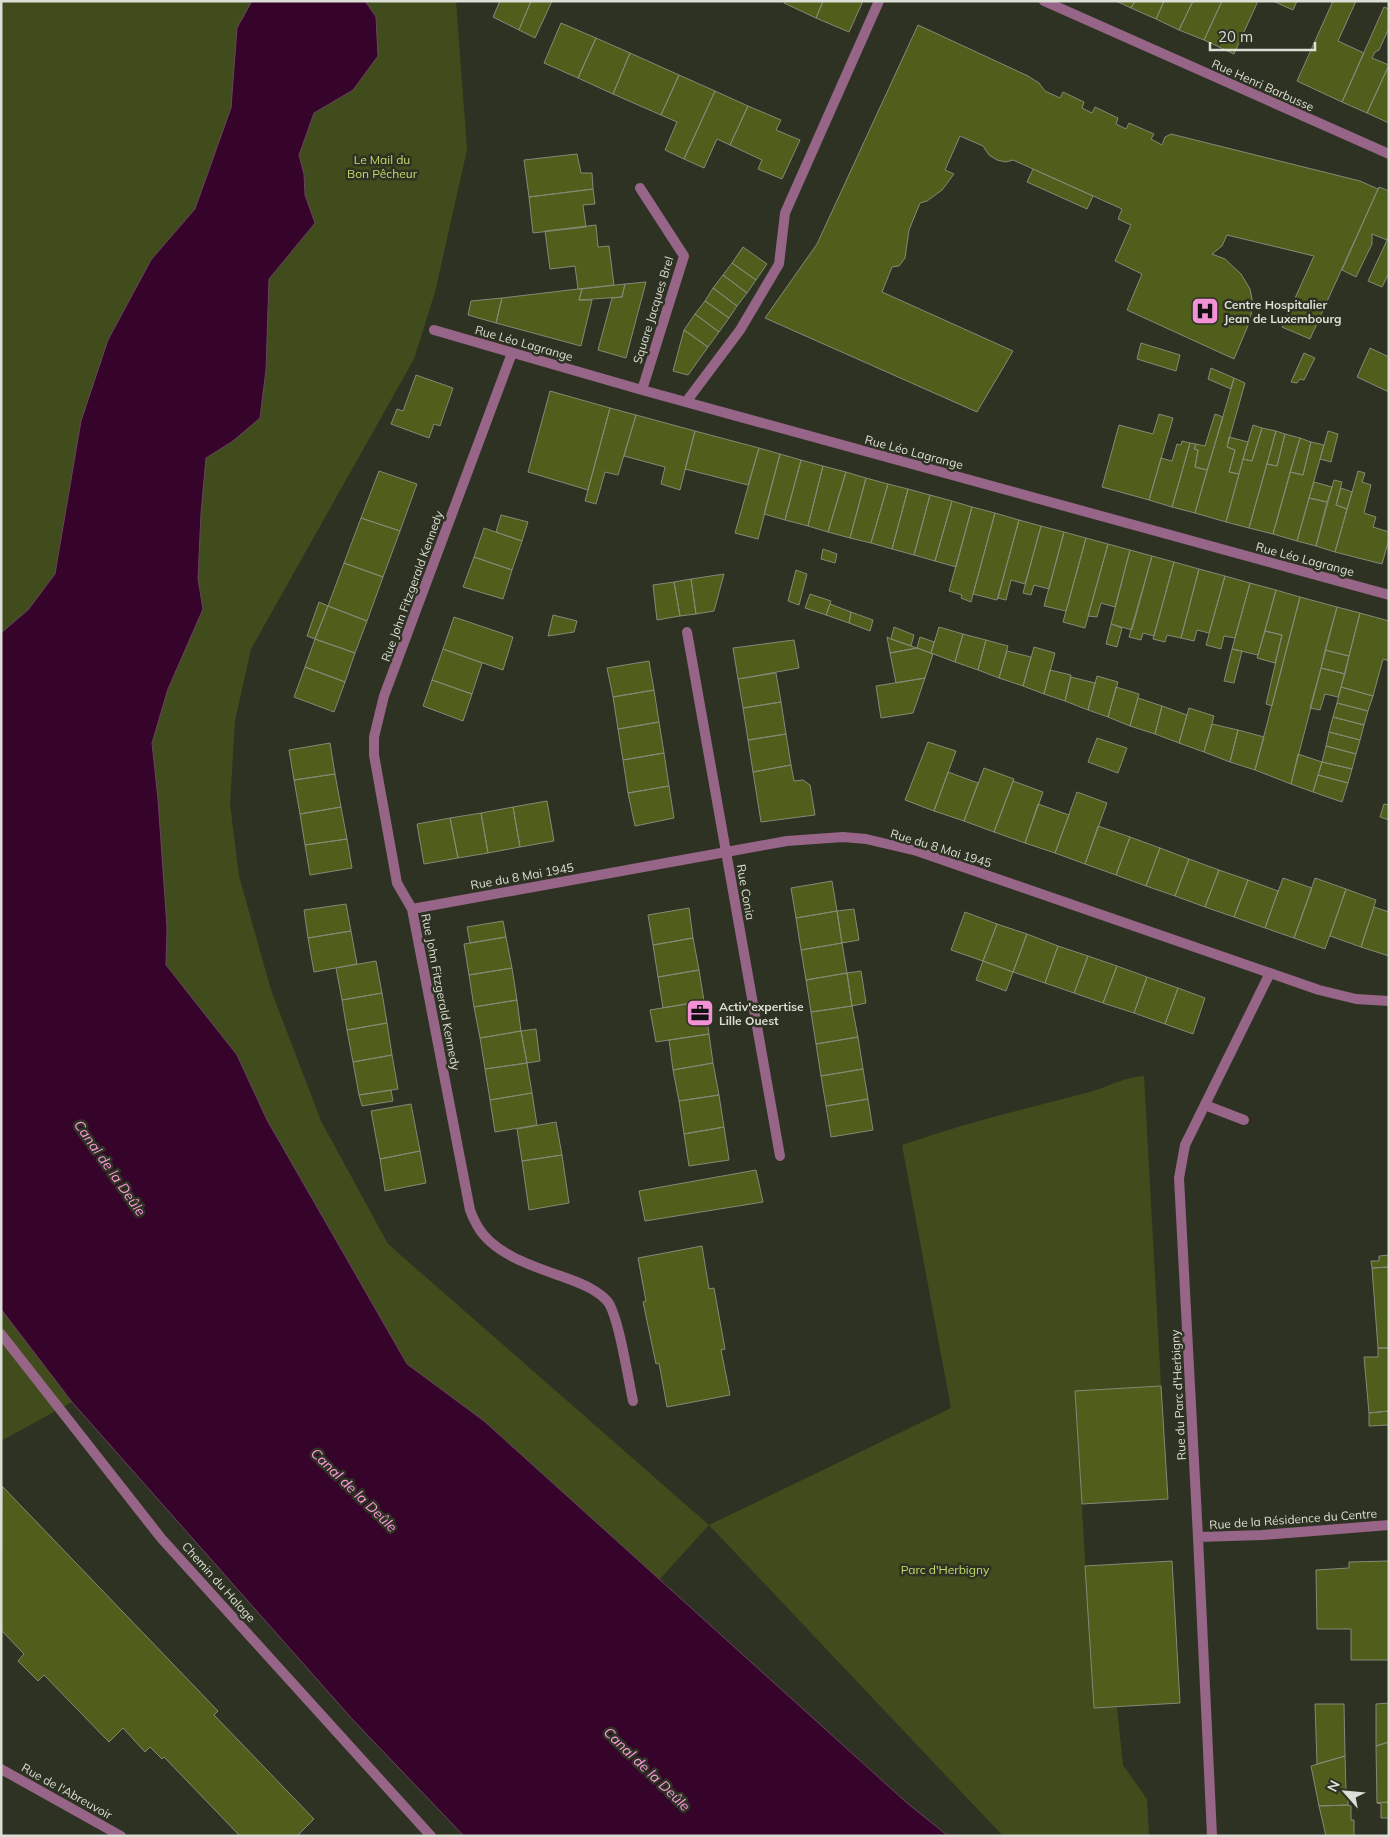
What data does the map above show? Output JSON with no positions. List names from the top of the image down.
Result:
{
  "streets": {
    "street": [
      "Rue Henri Barbusse",
      "Square Jacques Brel",
      "Rue Léo Lagrange",
      "Rue John Fitzgerald Kennedy",
      "Rue du 8 Mai 1945",
      "Rue Conia",
      "Rue du Parc d'Herbigny",
      "Rue de la Résidence du Centre",
      "Chemin du Halage",
      "Rue de l'Abreuvoir"
    ]
  },
  "crossings": [
    ["Square Jacques Brel", "Rue Léo Lagrange"],
    ["Rue Léo Lagrange", "Rue John Fitzgerald Kennedy"],
    ["Rue John Fitzgerald Kennedy", "Rue du 8 Mai 1945"],
    ["Rue du 8 Mai 1945", "Rue Conia"],
    ["Rue du 8 Mai 1945", "Rue du Parc d'Herbigny"],
    ["Rue du Parc d'Herbigny", "Rue de la Résidence du Centre"]
  ],
  "water": ["Canal de la Deûle"],
  "parks": ["Le Mail du Bon Pêcheur", "Parc d'Herbigny"],
  "places": {
    "hospital": ["Centre Hospitalier Jean de Luxembourg"],
    "office": ["Activ'expertise Lille Ouest"]
  },
  "scale_bar": "20 m",
  "north": "top left"
}
